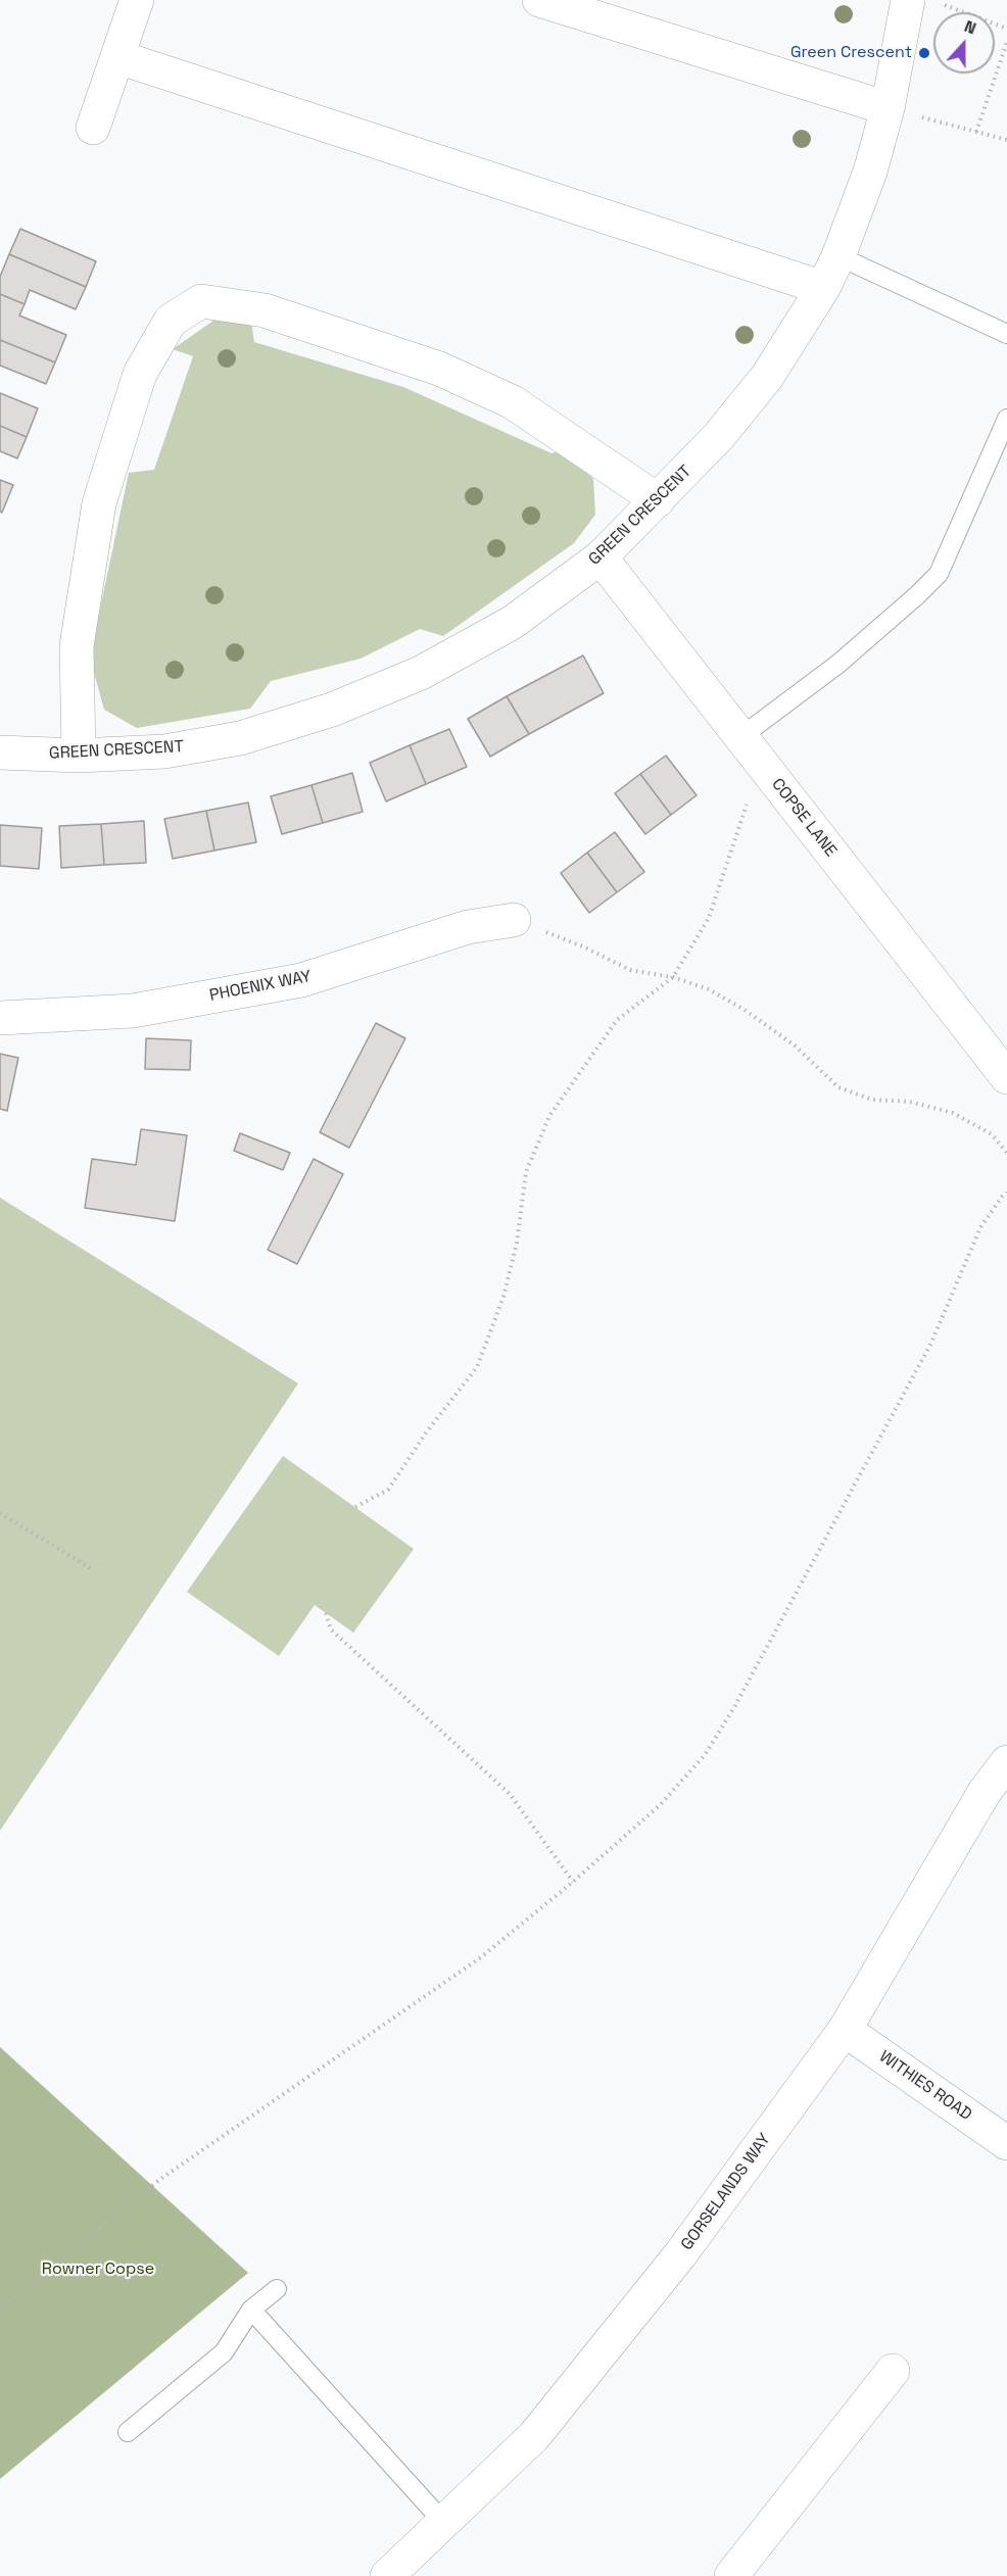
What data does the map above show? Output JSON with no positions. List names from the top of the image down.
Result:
{
  "streets": {
    "street": [
      "GREEN CRESCENT",
      "COPSE LANE",
      "PHOENIX WAY",
      "WITHIES ROAD",
      "GORSELANDS WAY"
    ]
  },
  "crossings": [
    ["GREEN CRESCENT", "COPSE LANE"],
    ["WITHIES ROAD", "GORSELANDS WAY"]
  ],
  "parks": ["Rowner Copse"],
  "places": ["Green Crescent"],
  "north": "top"
}
